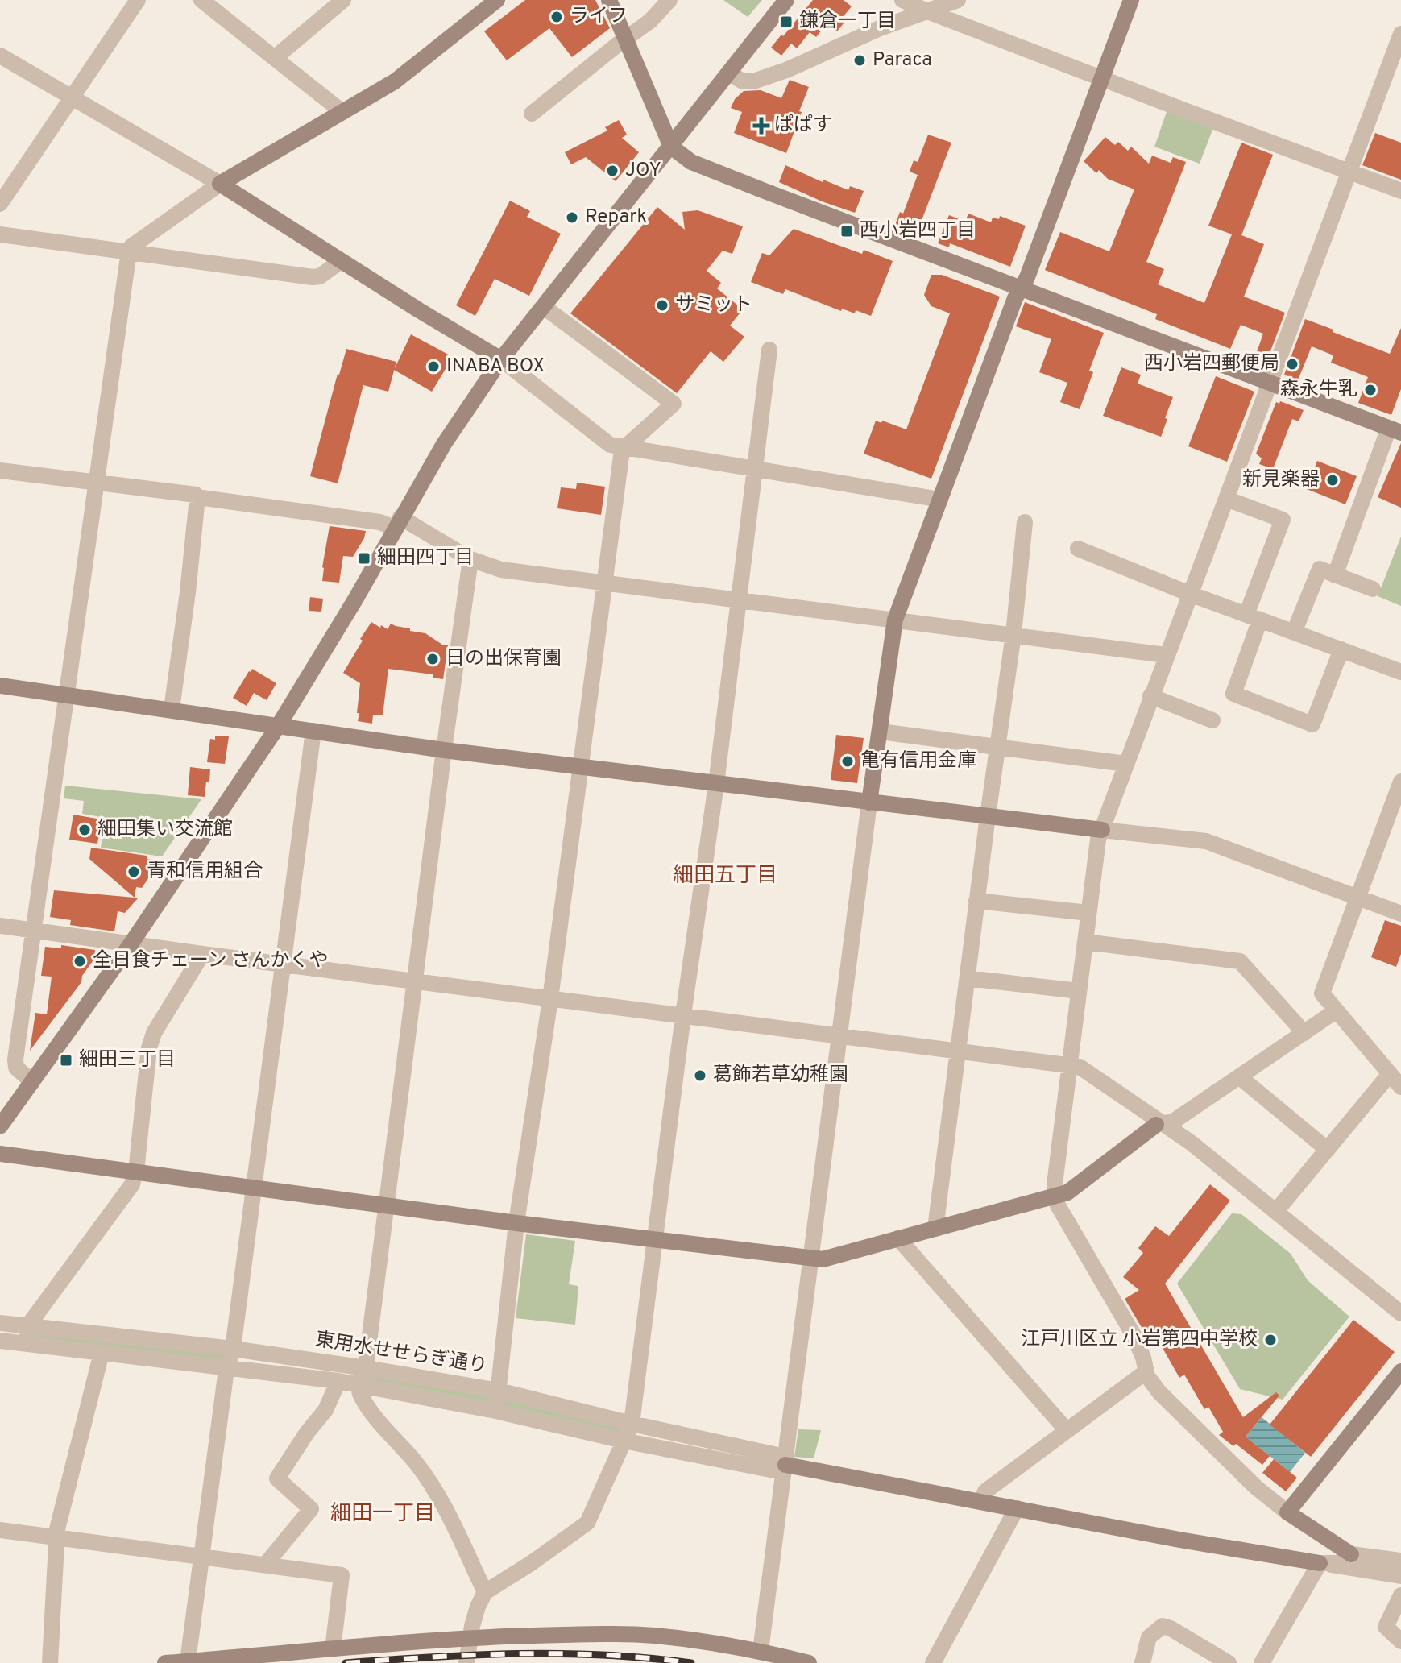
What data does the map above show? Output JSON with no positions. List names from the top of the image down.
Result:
{
  "streets": {
    "street": ["東用水せせらぎ通り"]
  },
  "districts": ["細田五丁目", "細田一丁目"],
  "places": {
    "other": [
      "ライフ",
      "Paraca",
      "JOY",
      "Repark",
      "サミット",
      "西小岩四郵便局",
      "INABA BOX",
      "森永牛乳",
      "新見楽器",
      "日の出保育園",
      "亀有信用金庫",
      "細田集い交流館",
      "青和信用組合",
      "全日食チェーン さんかくや",
      "葛飾若草幼稚園",
      "江戸川区立 小岩第四中学校"
    ],
    "transit": [
      "鎌倉一丁目",
      "西小岩四丁目",
      "細田四丁目",
      "細田三丁目"
    ],
    "health": ["ぱぱす"]
  }
}
